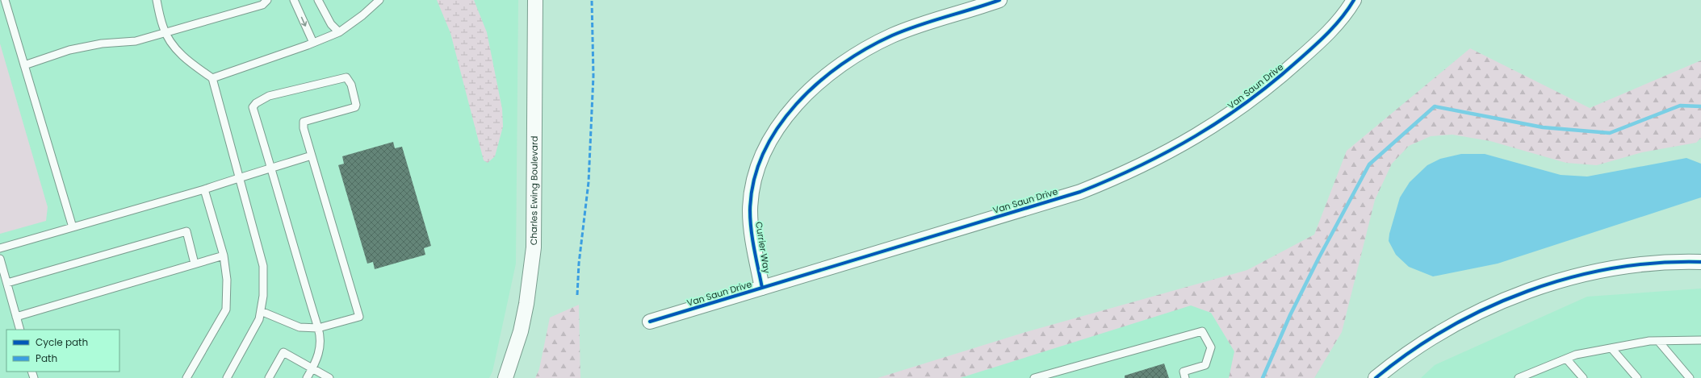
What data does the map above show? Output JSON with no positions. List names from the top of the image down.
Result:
{
  "streets": {
    "street": ["Van Saun Drive", "Charles Ewing Boulevard", "Currier Way"]
  },
  "crossings": [
    ["Van Saun Drive", "Currier Way"]
  ],
  "legend": ["Cycle path", "Path"]
}
